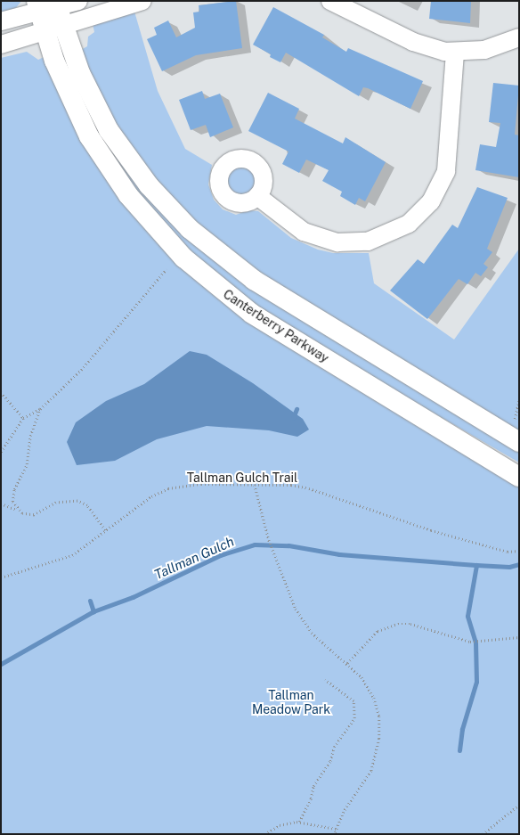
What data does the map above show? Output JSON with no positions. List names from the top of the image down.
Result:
{
  "streets": {
    "street": ["Canterberry Parkway"],
    "path": ["Tallman Gulch Trail"]
  },
  "water": ["Tallman Gulch"],
  "parks": ["Tallman Meadow Park"]
}
